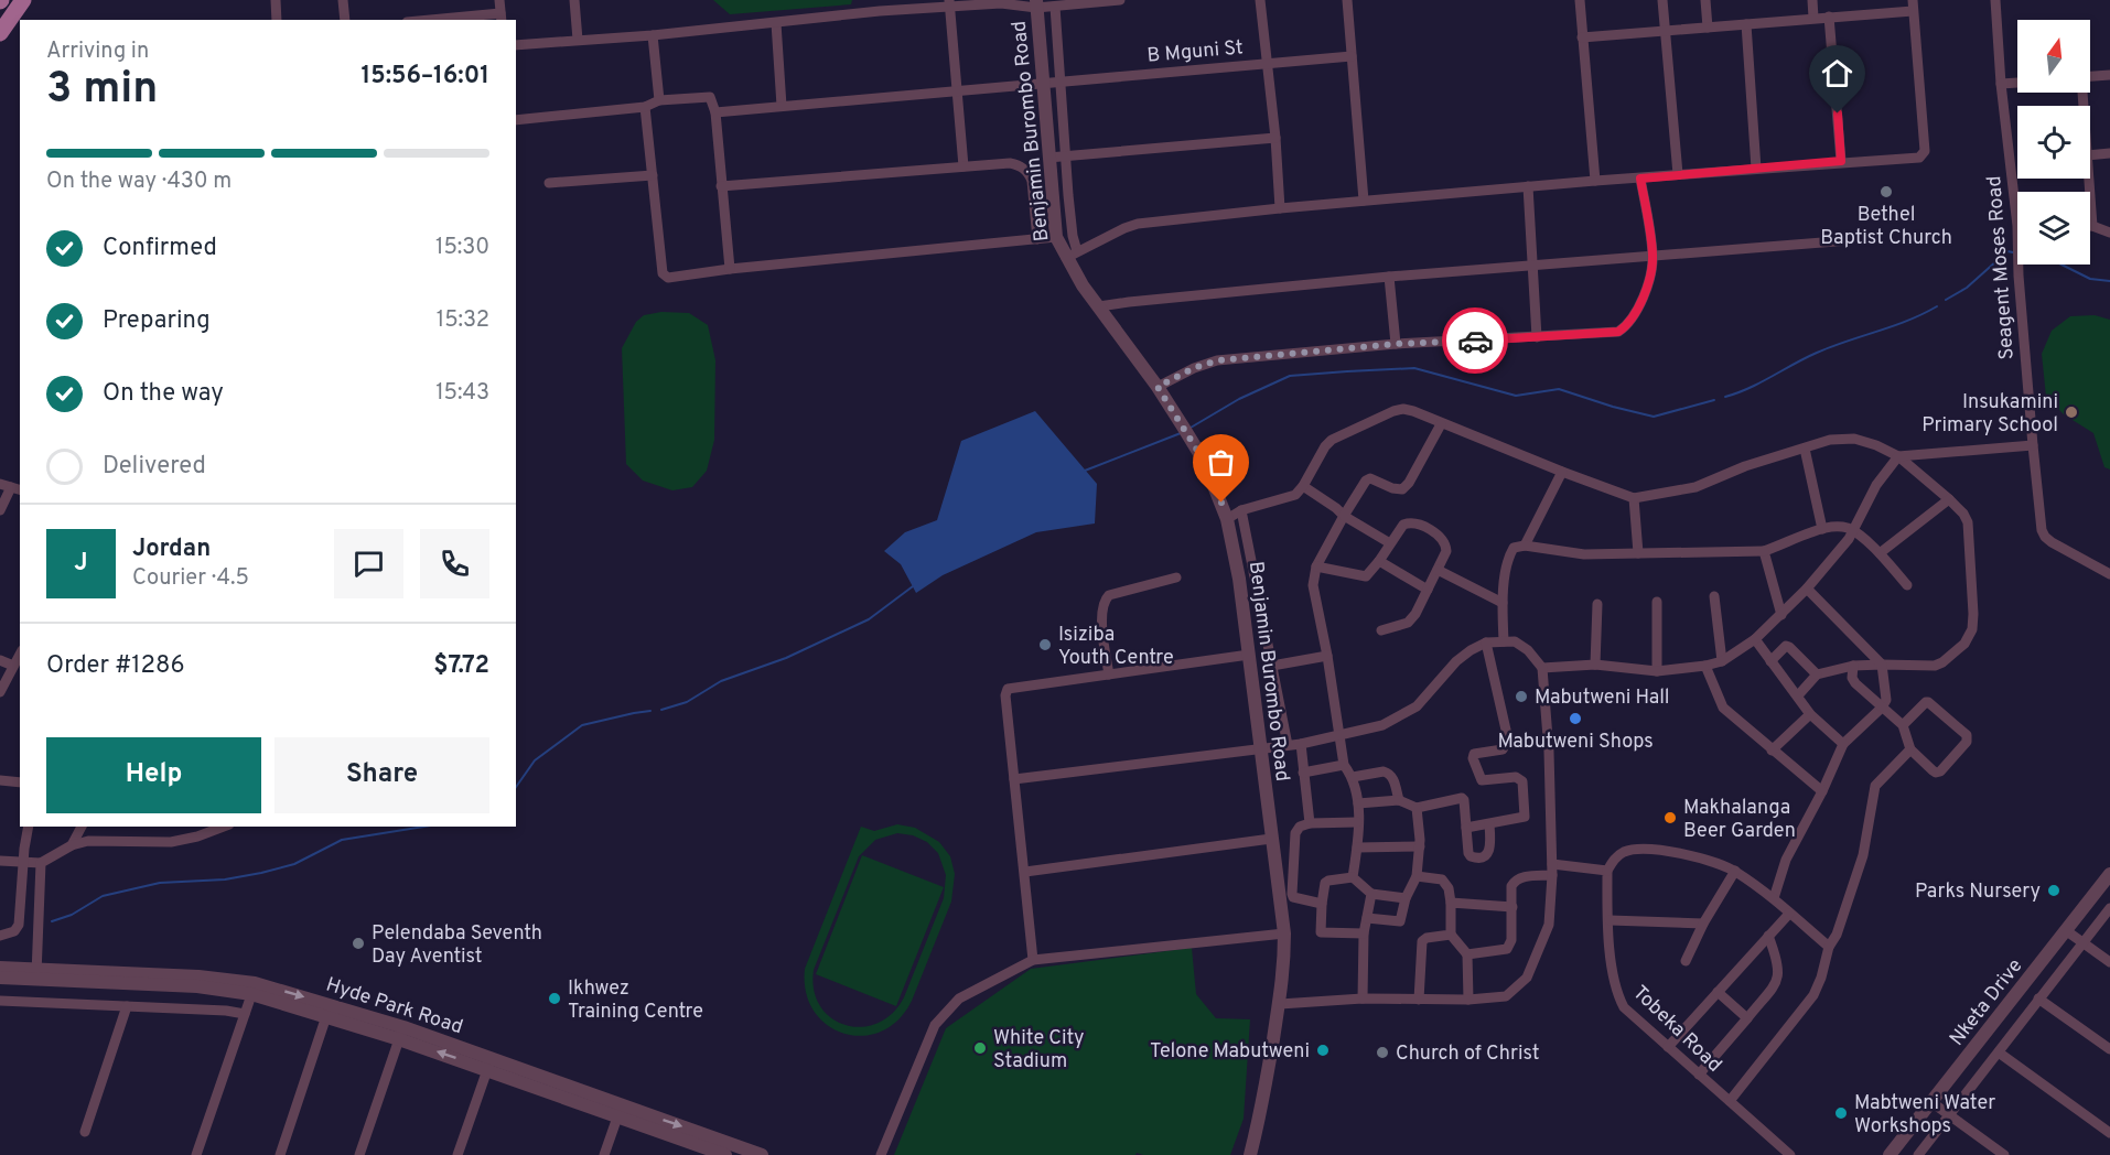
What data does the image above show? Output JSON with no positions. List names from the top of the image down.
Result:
{
  "streets": {
    "street": [
      "B Mguni St",
      "Benjamin Burombo Road",
      "Seagent Moses Road",
      "Nketa Drive",
      "Hyde Park Road",
      "Tobeka Road"
    ]
  },
  "crossings": [
    ["B Mguni St", "Benjamin Burombo Road"]
  ],
  "places": [
    "Bethel Baptist Church",
    "Insukamini Primary School",
    "Isiziba Youth Centre",
    "Mabutweni Hall",
    "Mabutweni Shops",
    "Makhalanga Beer Garden",
    "Parks Nursery",
    "Pelendaba Seventh Day Aventist",
    "Ikhwez Training Centre",
    "White City Stadium",
    "Telone Mabutweni",
    "Church of Christ",
    "Mabtweni Water Workshops"
  ],
  "north": "top",
  "page": {
    "heading": ["3 min", "Arriving in", "15:56–16:01"],
    "panel": [
      "Jordan",
      "Courier · 4.5",
      "Order #1286",
      "$7.72"
    ],
    "bar": "On the way · 430 m",
    "list": [
      ["Confirmed", "15:30"],
      ["Preparing", "15:32"],
      ["On the way", "15:43"],
      "Delivered"
    ],
    "round": "J",
    "buttons": ["Help", "Share"]
  }
}
